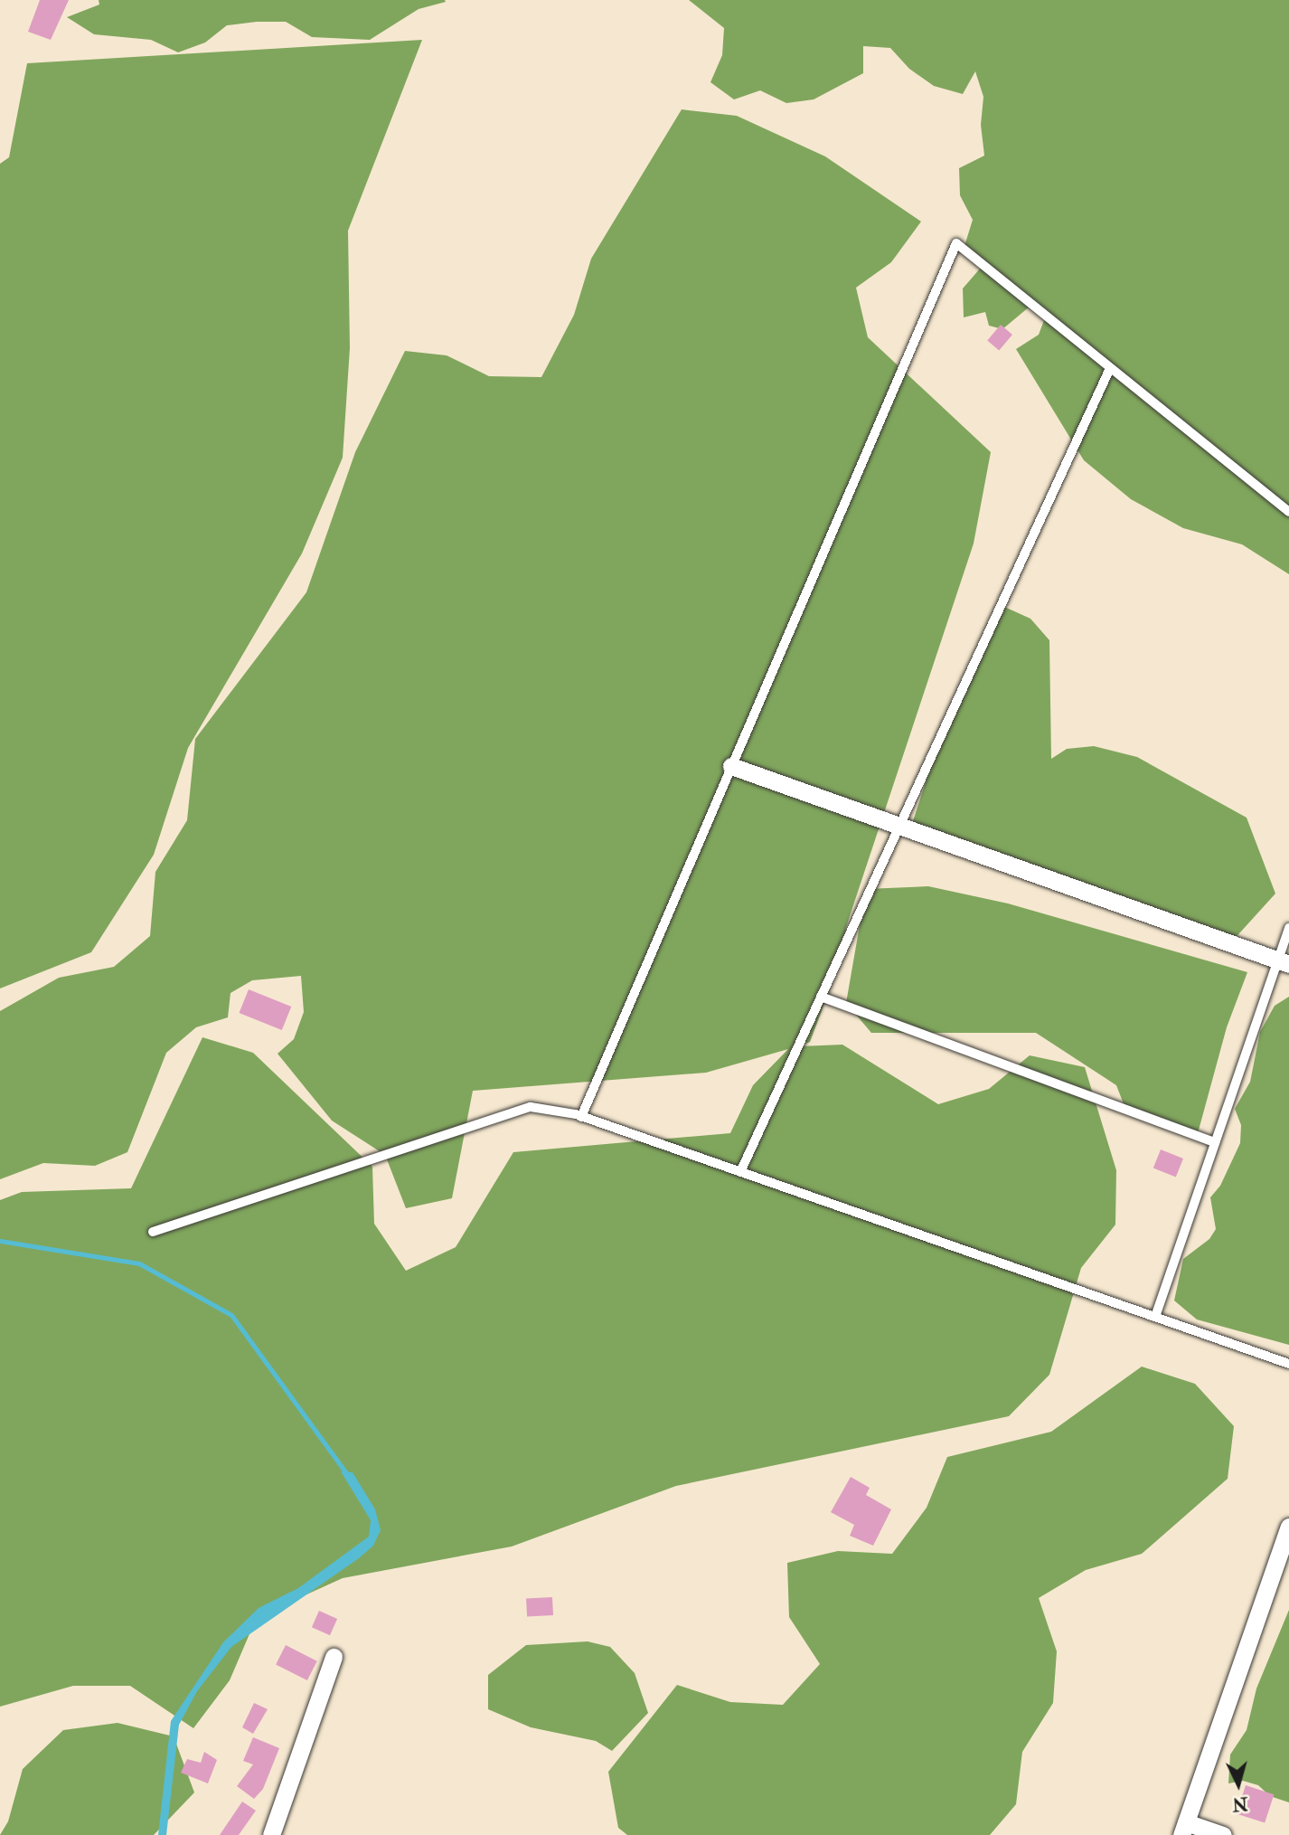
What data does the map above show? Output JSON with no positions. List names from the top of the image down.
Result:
{
  "north": "bottom"
}
